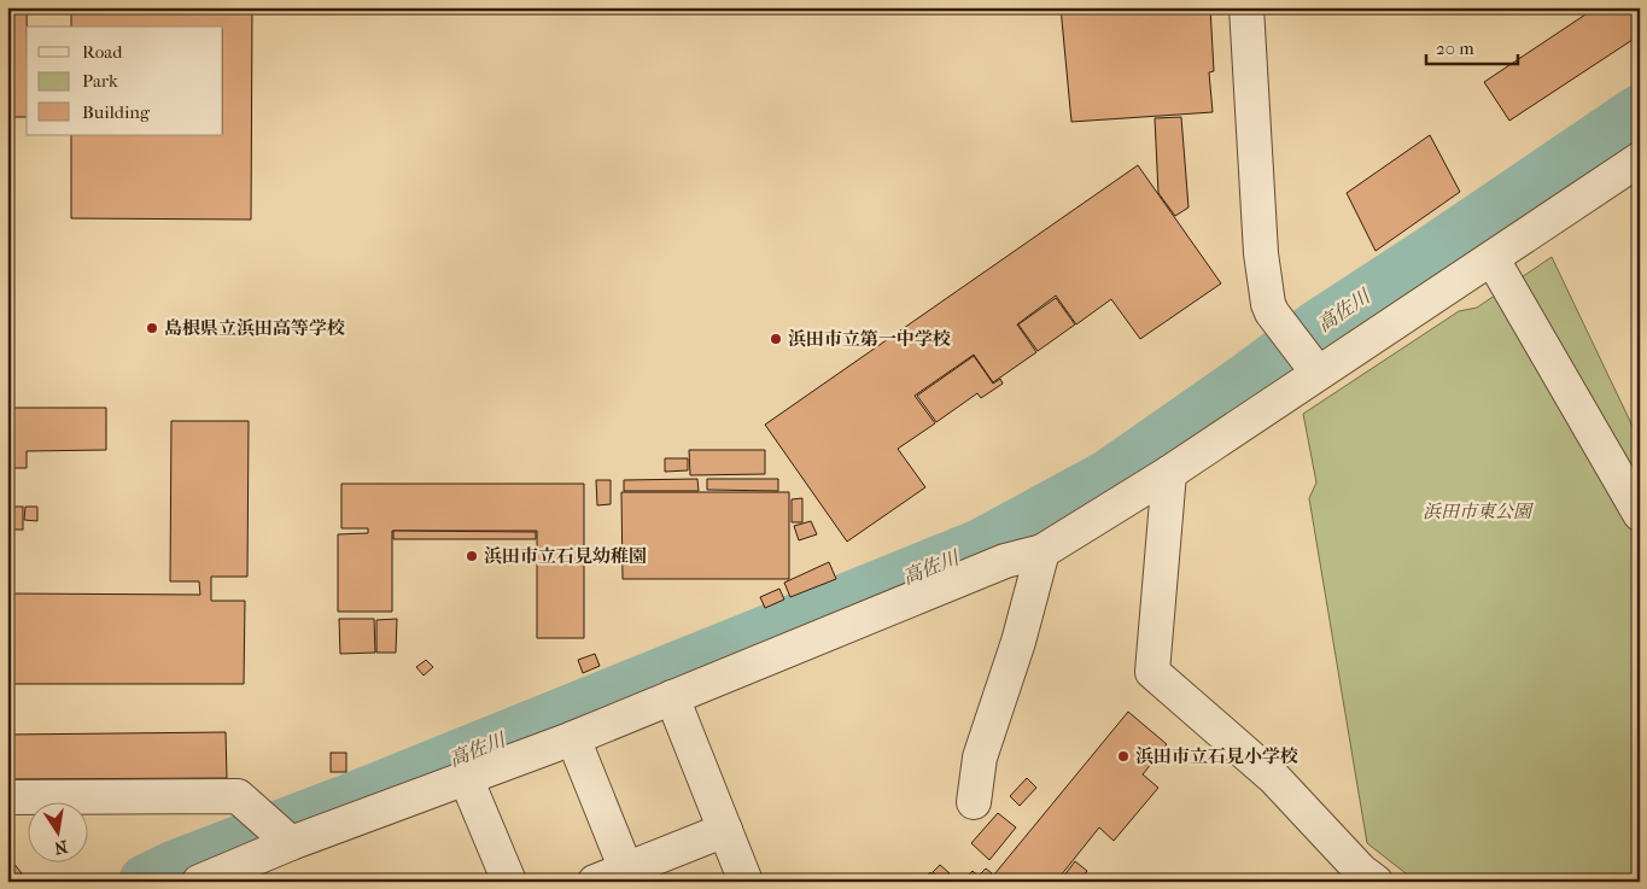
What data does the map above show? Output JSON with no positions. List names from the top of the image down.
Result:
{
  "water": ["高佐川"],
  "parks": ["浜田市東公園"],
  "places": [
    "島根県立浜田高等学校",
    "浜田市立第一中学校",
    "浜田市立石見幼稚園",
    "浜田市立石見小学校"
  ],
  "legend": ["Road", "Park", "Building"],
  "scale_bar": "20 m",
  "north": "bottom"
}
